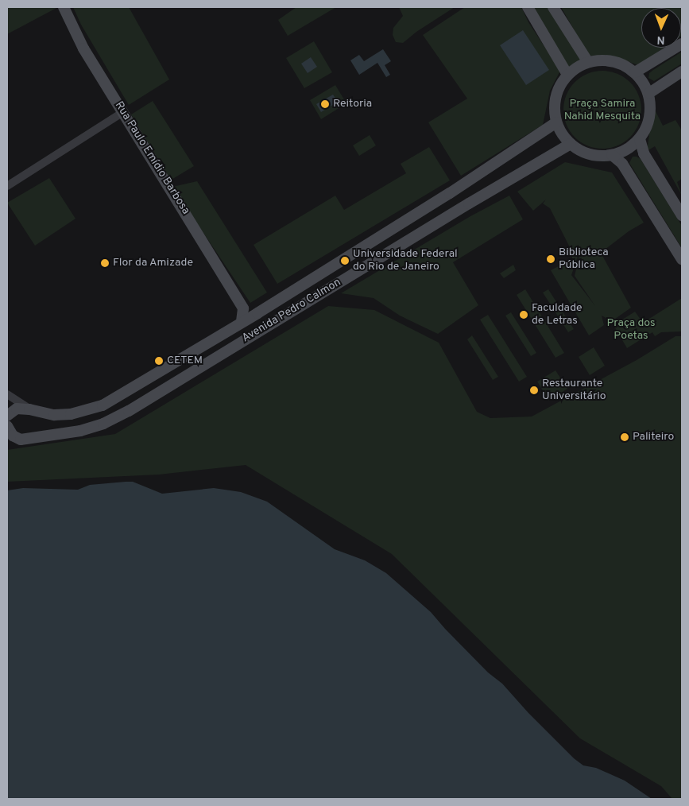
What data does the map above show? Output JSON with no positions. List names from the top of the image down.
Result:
{
  "streets": {
    "street": ["Rua Paulo Emídio Barbosa", "Avenida Pedro Calmon"]
  },
  "parks": ["Praça Samira Nahid Mesquita", "Praça dos Poetas"],
  "places": [
    "Reitoria",
    "Biblioteca Pública",
    "Universidade Federal do Rio de Janeiro",
    "Flor da Amizade",
    "Faculdade de Letras",
    "CETEM",
    "Restaurante Universitário",
    "Paliteiro"
  ],
  "north": "bottom"
}
